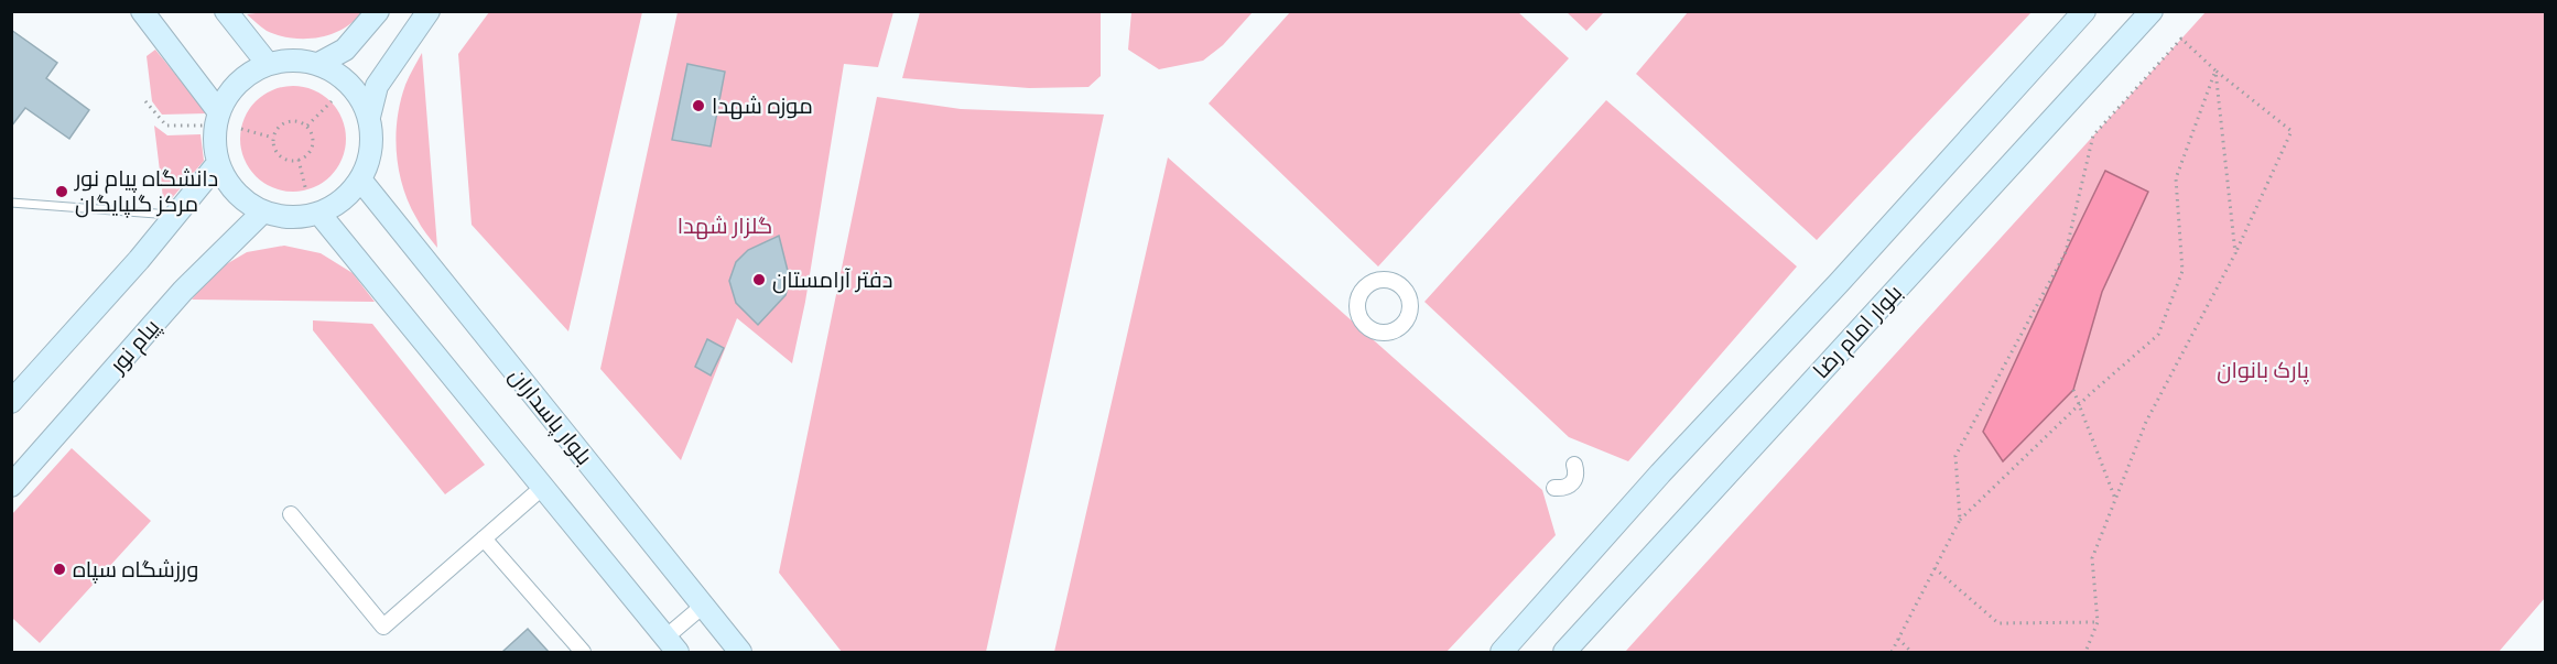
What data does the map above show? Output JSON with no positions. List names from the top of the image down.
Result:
{
  "streets": {
    "main road": ["بلوار امام رضا", "پیام نور", "بلوار پاسداران"]
  },
  "parks": ["گلزار شهدا", "پارک بانوان"],
  "places": [
    "موزه شهدا",
    "دانشگاه پیام نور مرکز گلپایگان",
    "دفتر آرامستان",
    "ورزشگاه سپاه"
  ]
}
